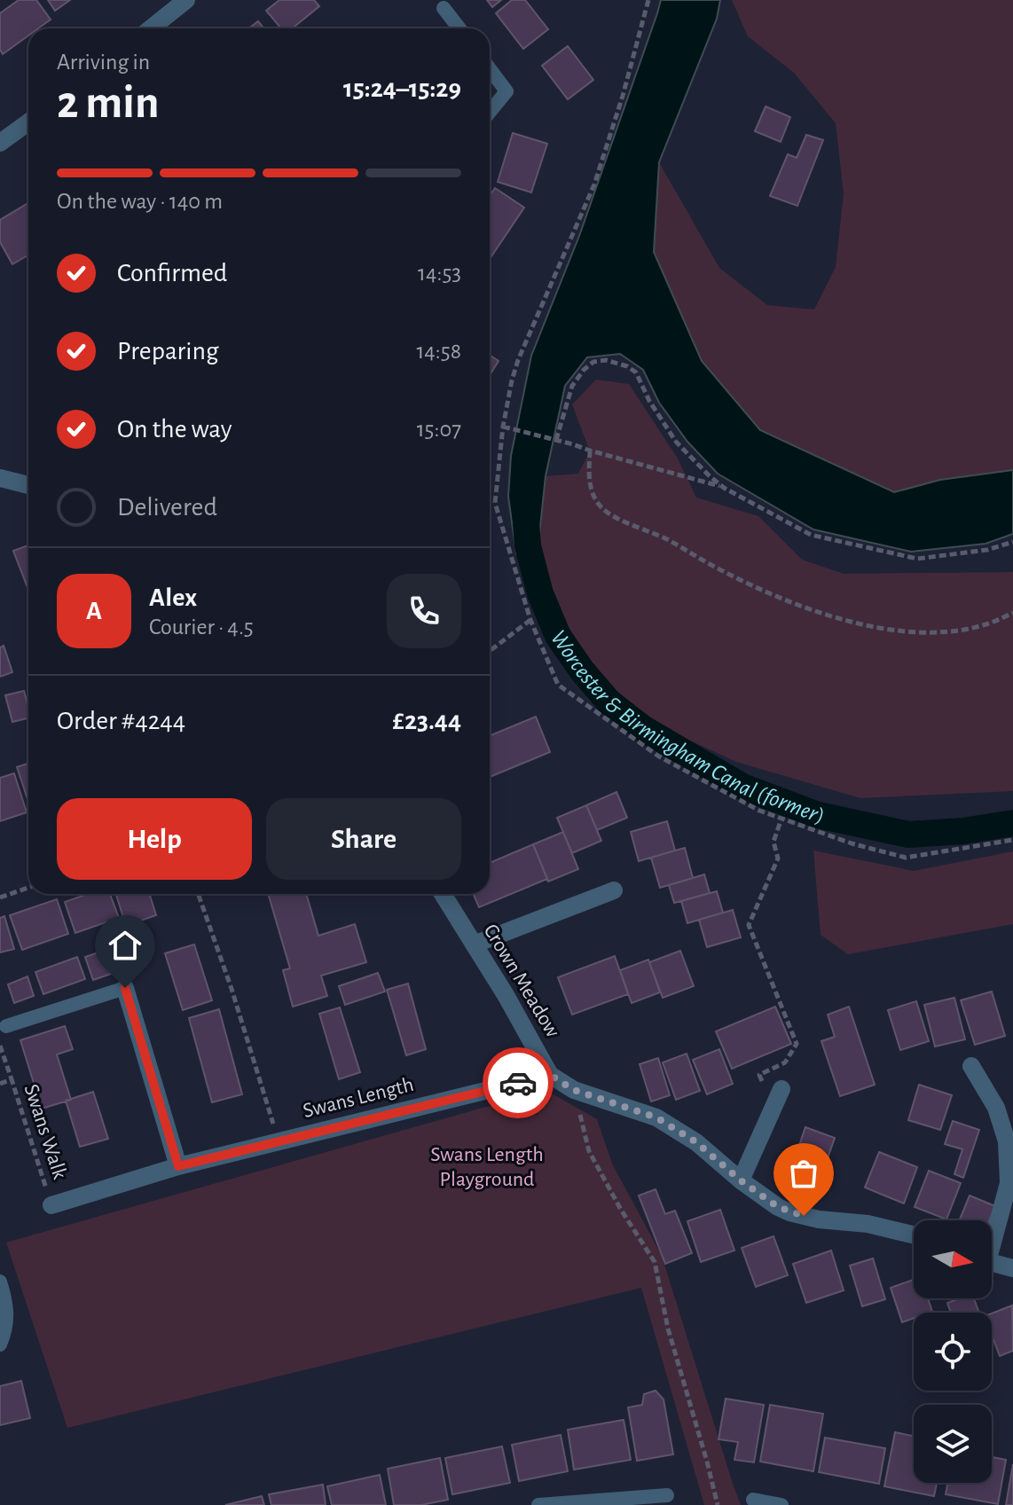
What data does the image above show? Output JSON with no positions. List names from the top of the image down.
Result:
{
  "streets": {
    "street": ["Crown Meadow", "Swans Length"],
    "path": ["Swans Walk"]
  },
  "crossings": [
    ["Crown Meadow", "Swans Length"],
    ["Swans Length", "Swans Walk"]
  ],
  "water": ["Worcester & Birmingham Canal (former)"],
  "parks": ["Swans Length Playground"],
  "north": "right",
  "page": {
    "heading": ["2 min", "Arriving in", "15:24–15:29"],
    "panel": [
      "Alex",
      "Courier · 4.5",
      "Order #4244",
      "£23.44"
    ],
    "bar": "On the way · 140 m",
    "list": [
      ["Confirmed", "14:53"],
      ["Preparing", "14:58"],
      ["On the way", "15:07"],
      "Delivered"
    ],
    "round": "A",
    "buttons": ["Help", "Share"]
  }
}
